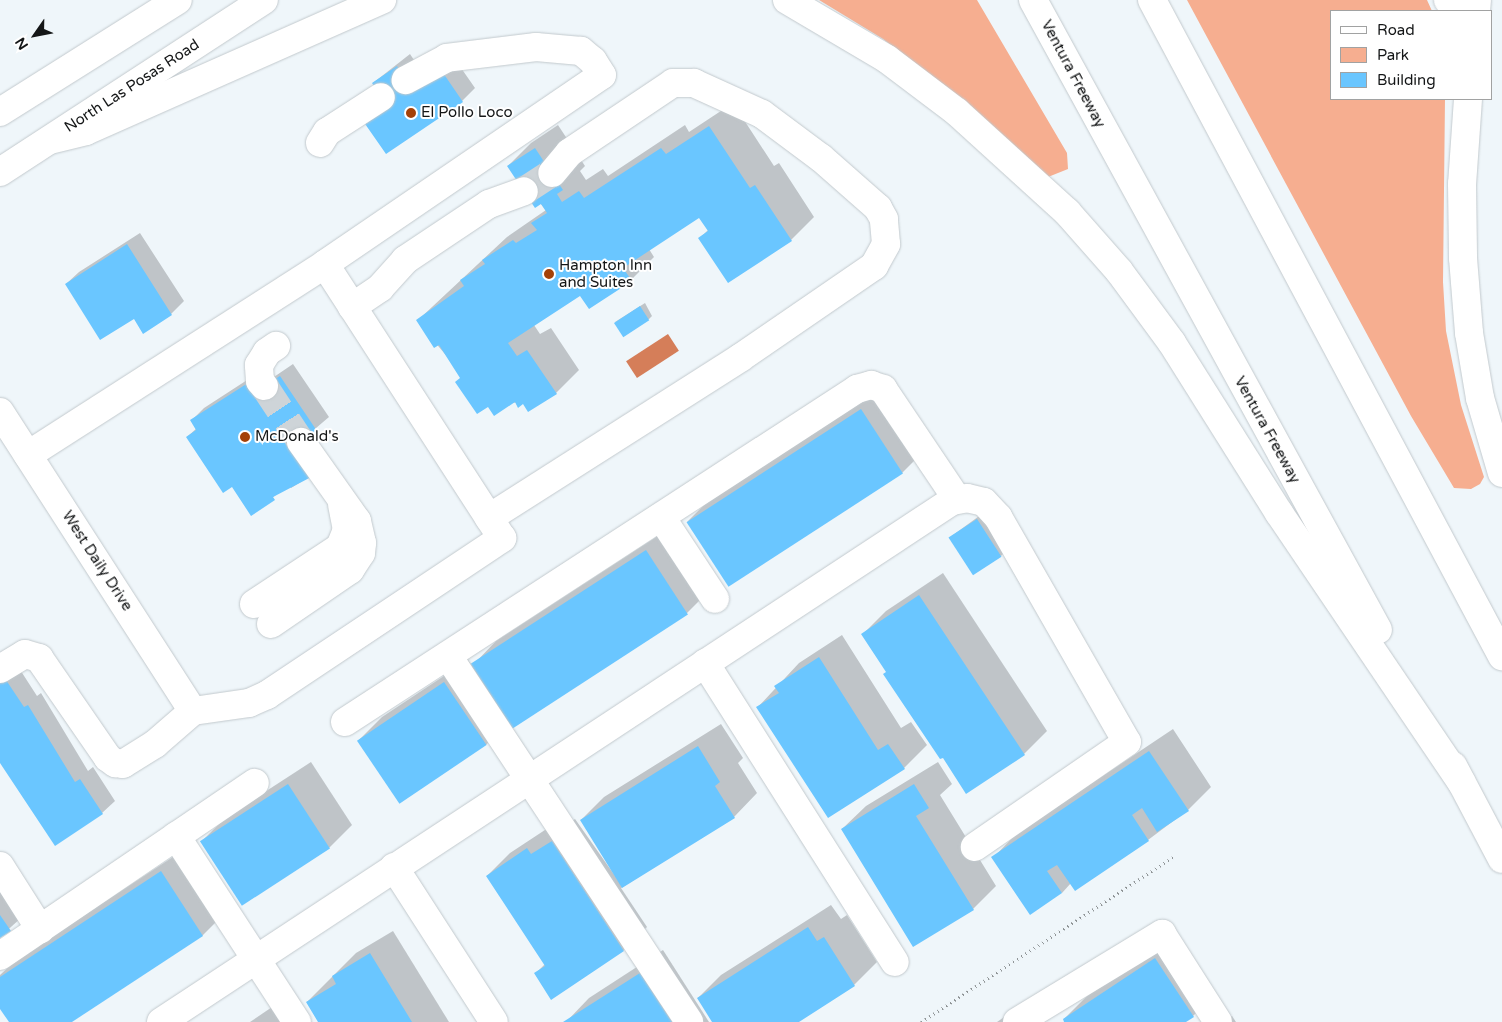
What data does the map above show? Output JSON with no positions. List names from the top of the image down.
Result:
{
  "streets": {
    "main road": ["Ventura Freeway", "North Las Posas Road", "West Daily Drive"]
  },
  "places": ["El Pollo Loco", "Hampton Inn and Suites", "McDonald's"],
  "legend": ["Road", "Park", "Building"],
  "north": "bottom left"
}
